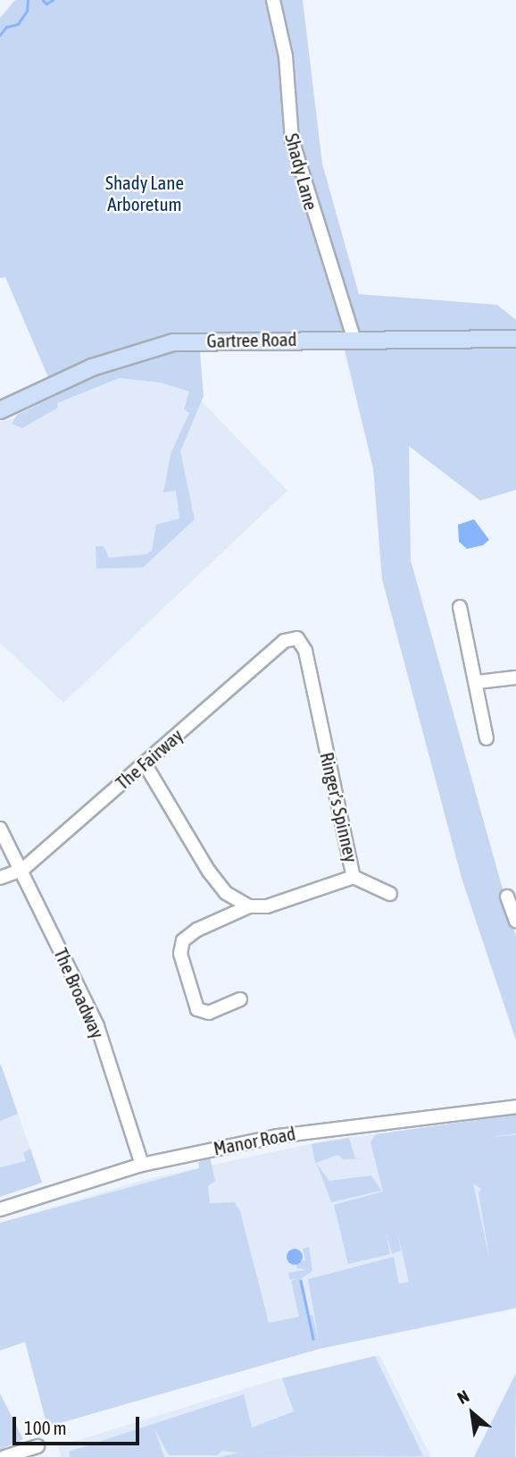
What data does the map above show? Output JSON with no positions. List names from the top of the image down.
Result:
{
  "streets": {
    "main road": ["Gartree Road"],
    "street": [
      "Shady Lane",
      "The Fairway",
      "Ringer's Spinney",
      "The Broadway",
      "Manor Road"
    ]
  },
  "crossings": [
    ["Shady Lane", "Gartree Road"],
    ["The Fairway", "Ringer's Spinney"],
    ["The Fairway", "The Broadway"],
    ["The Broadway", "Manor Road"]
  ],
  "parks": ["Shady Lane Arboretum"],
  "scale_bar": "100 m",
  "north": "top left"
}
